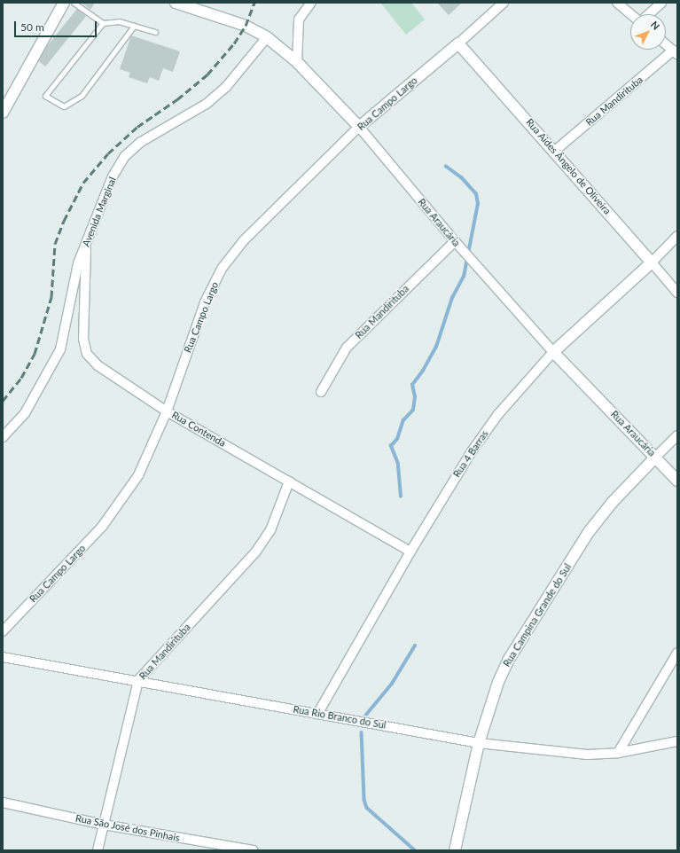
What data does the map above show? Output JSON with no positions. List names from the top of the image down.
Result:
{
  "streets": {
    "street": [
      "Rua Mandirituba",
      "Rua Campo Largo",
      "Rua Aides Ângelo de Oliveira",
      "Avenida Marginal",
      "Rua Araucária",
      "Rua Contenda",
      "Rua 4 Barras",
      "Rua Campina Grande do Sul",
      "Rua Rio Branco do Sul",
      "Rua São José dos Pinhais"
    ]
  },
  "crossings": [
    ["Rua Mandirituba", "Rua Aides Ângelo de Oliveira"],
    ["Rua Mandirituba", "Rua Araucária"],
    ["Rua Mandirituba", "Rua Contenda"],
    ["Rua Mandirituba", "Rua Rio Branco do Sul"],
    ["Rua Mandirituba", "Rua São José dos Pinhais"],
    ["Rua Campo Largo", "Rua Aides Ângelo de Oliveira"],
    ["Rua Campo Largo", "Rua Araucária"],
    ["Rua Campo Largo", "Rua Contenda"],
    ["Rua Aides Ângelo de Oliveira", "Rua 4 Barras"],
    ["Avenida Marginal", "Rua Araucária"],
    ["Avenida Marginal", "Rua Contenda"],
    ["Rua Araucária", "Rua 4 Barras"],
    ["Rua Araucária", "Rua Campina Grande do Sul"],
    ["Rua Contenda", "Rua 4 Barras"],
    ["Rua 4 Barras", "Rua Rio Branco do Sul"],
    ["Rua Campina Grande do Sul", "Rua Rio Branco do Sul"]
  ],
  "scale_bar": "50 m",
  "north": "top right"
}
